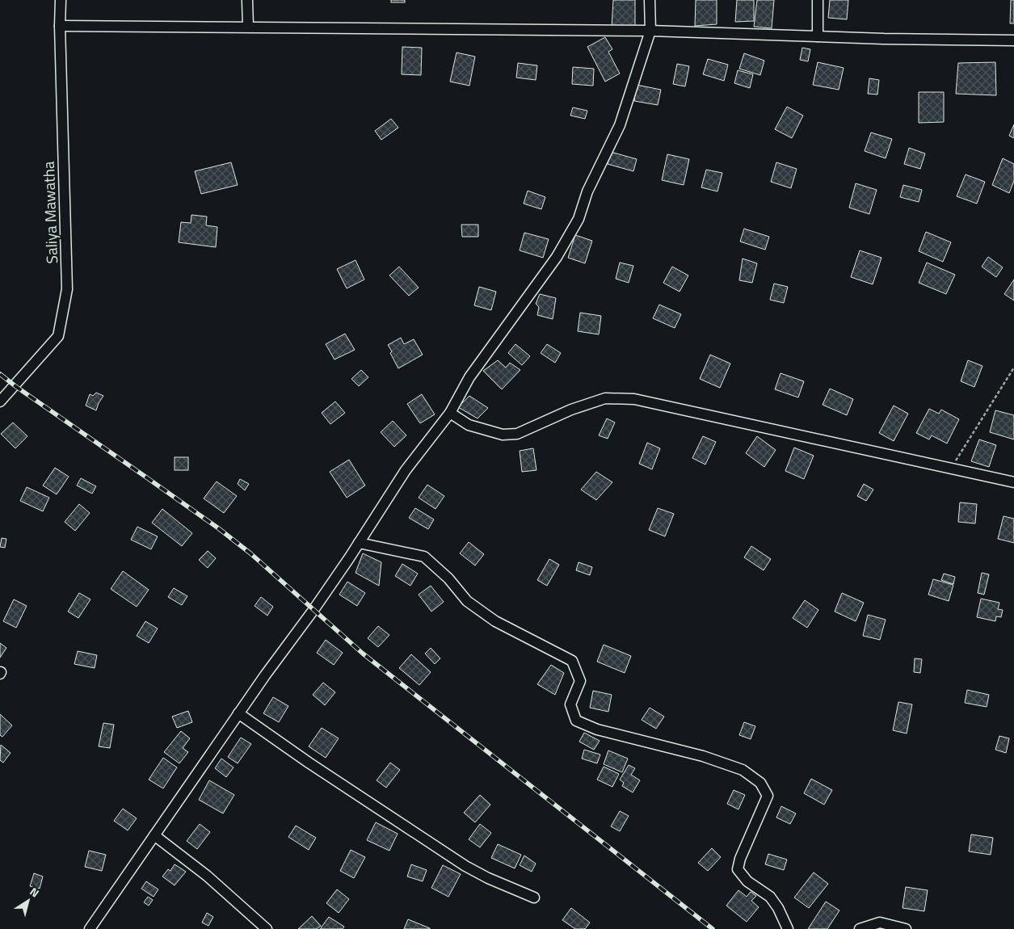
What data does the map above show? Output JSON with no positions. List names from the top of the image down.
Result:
{
  "streets": {
    "street": ["Saliya Mawatha"]
  },
  "north": "top right"
}
